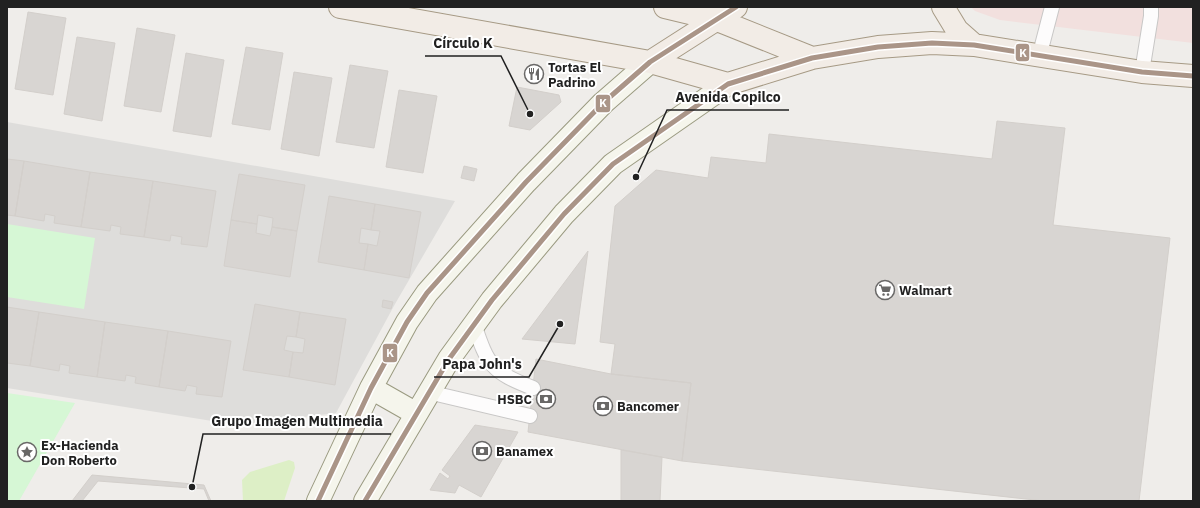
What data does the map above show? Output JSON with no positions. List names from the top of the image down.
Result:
{
  "places": {
    "restaurant": ["Tortas El Padrino"],
    "other": [
      "Círculo K",
      "Avenida Copilco",
      "Papa John's",
      "Grupo Imagen Multimedia"
    ],
    "supermarket": ["Walmart"],
    "bank": ["HSBC", "Bancomer", "Banamex"],
    "place": ["Ex-Hacienda Don Roberto"]
  },
  "lines": ["transit line K"]
}
